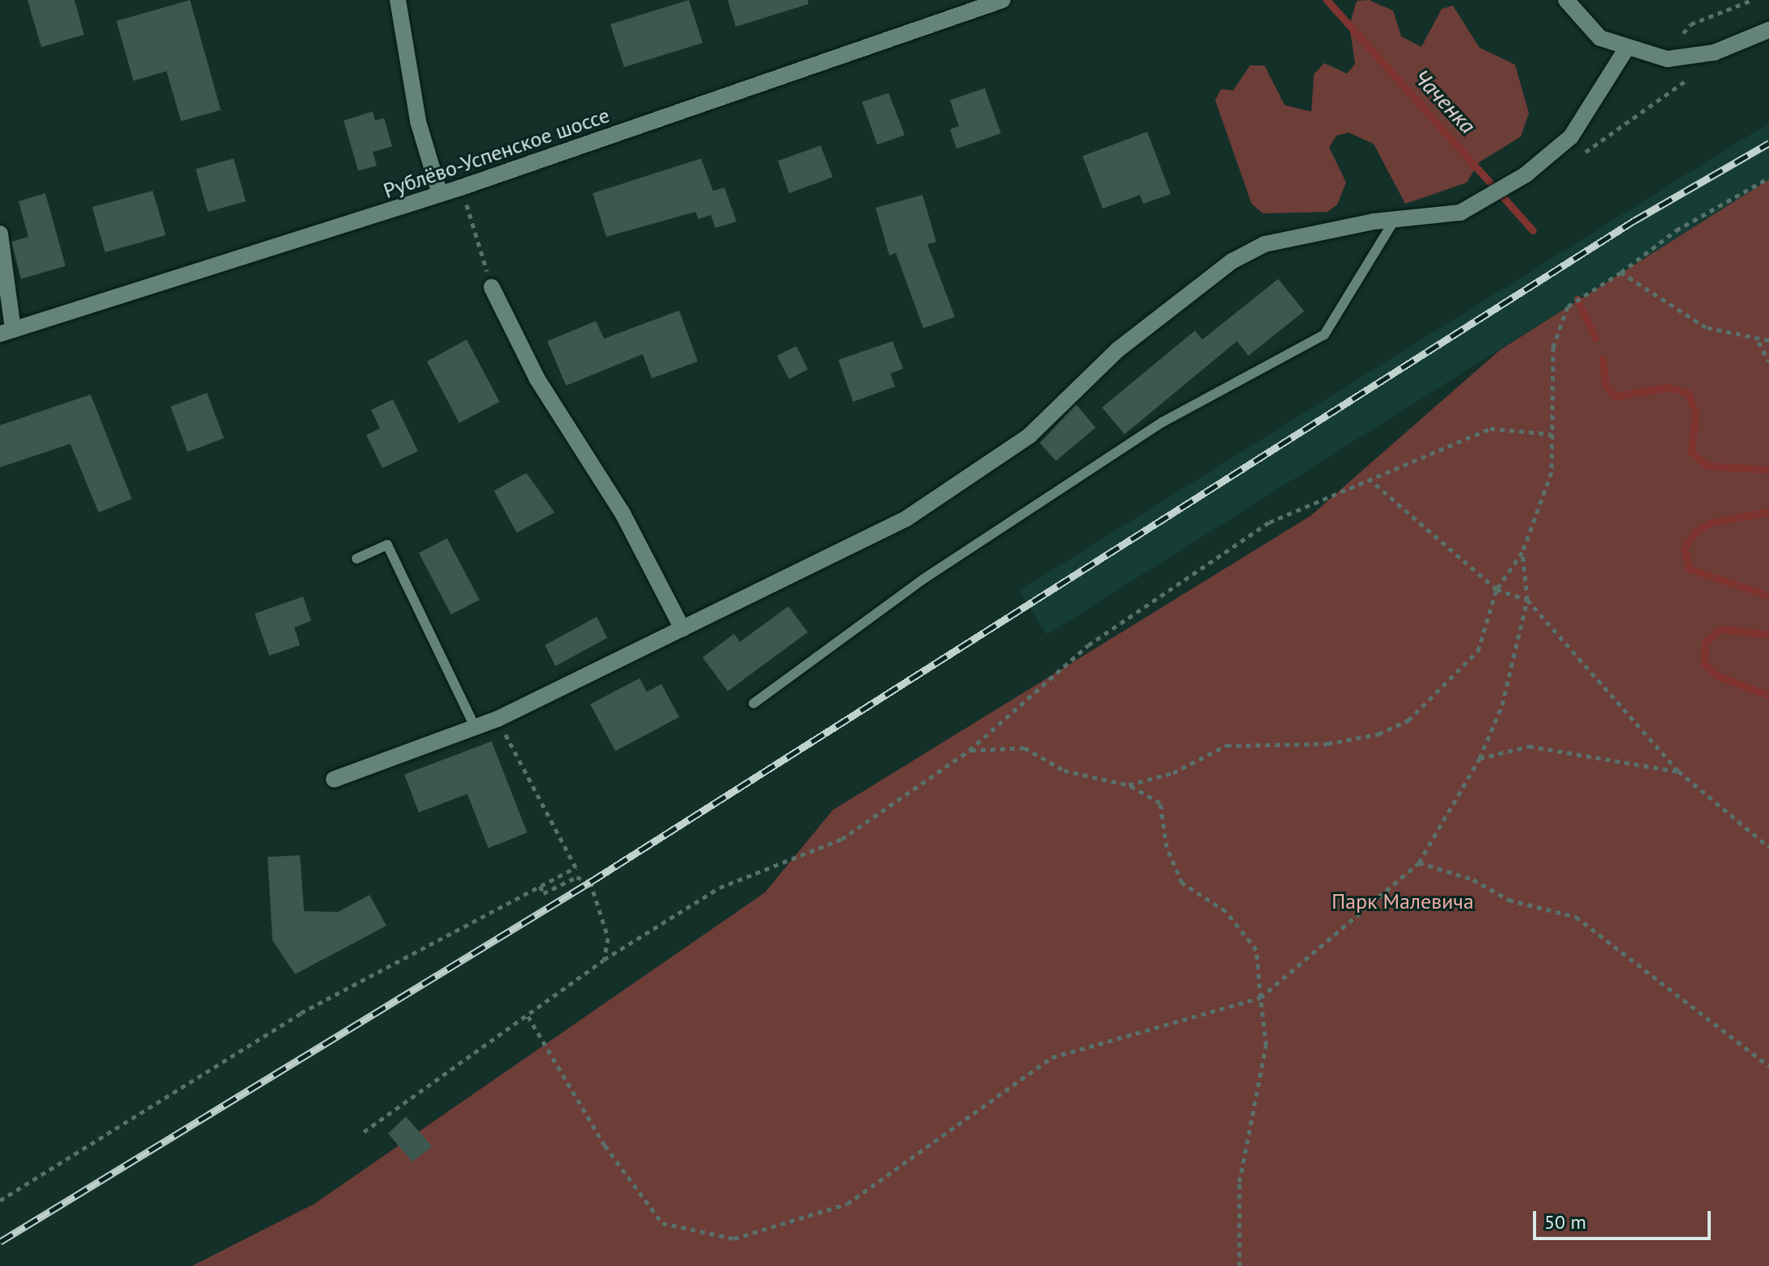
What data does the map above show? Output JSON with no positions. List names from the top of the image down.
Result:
{
  "streets": {
    "street": ["Рублёво-Успенское шоссе"]
  },
  "water": ["Чаченка"],
  "parks": ["Парк Малевича"],
  "scale_bar": "50 m"
}
